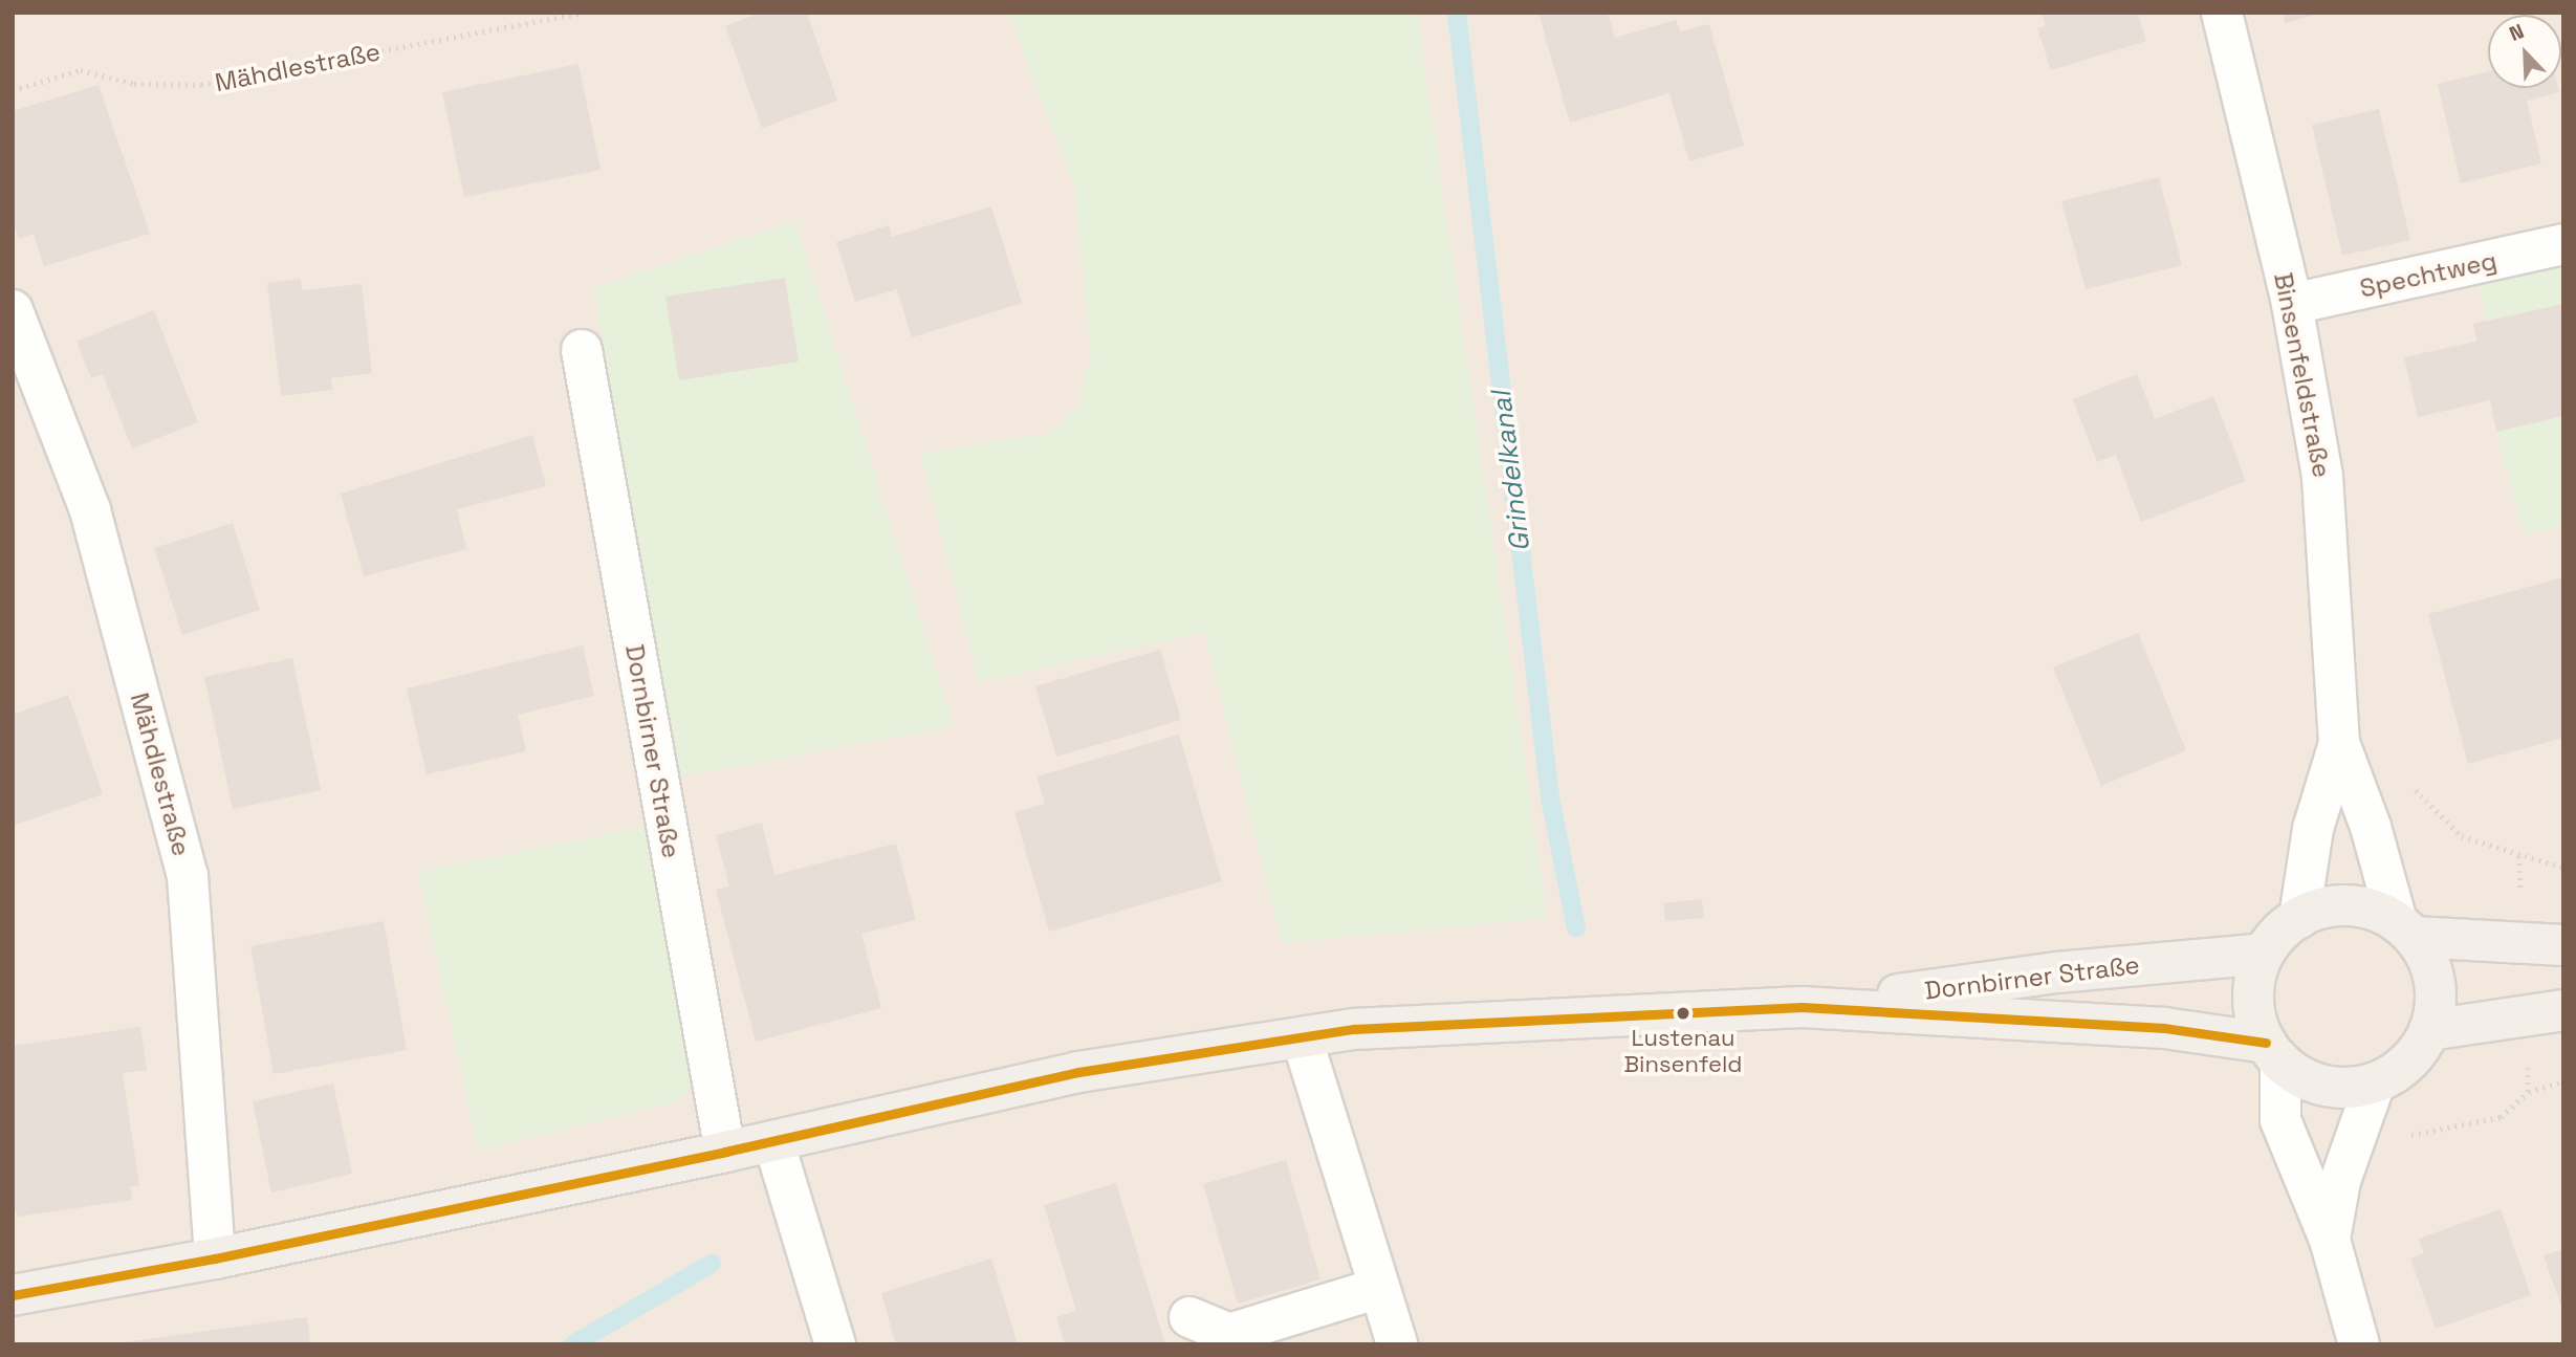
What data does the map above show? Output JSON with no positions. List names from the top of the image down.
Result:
{
  "streets": {
    "main road": ["Dornbirner Straße"],
    "street": ["Mähdlestraße", "Spechtweg", "Binsenfeldstraße"]
  },
  "crossings": [
    ["Mähdlestraße", "Dornbirner Straße"],
    ["Spechtweg", "Binsenfeldstraße"],
    ["Binsenfeldstraße", "Dornbirner Straße"]
  ],
  "water": ["Grindelkanal"],
  "places": ["Lustenau Binsenfeld"],
  "north": "top left"
}
